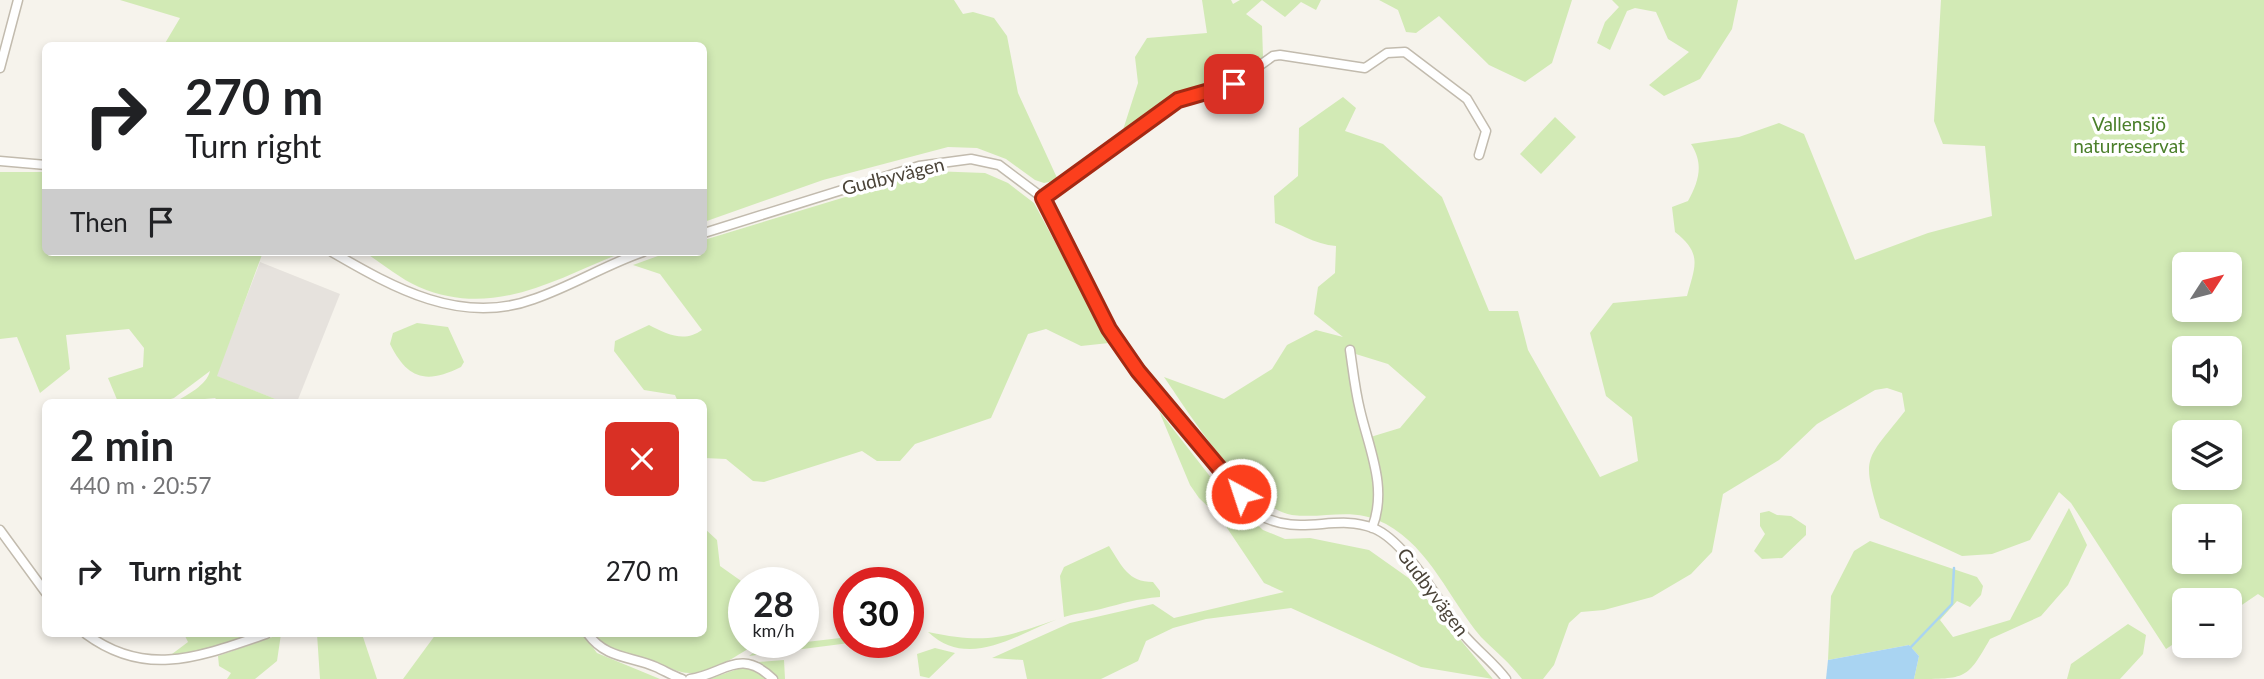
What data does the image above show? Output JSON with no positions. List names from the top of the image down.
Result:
{
  "streets": {
    "street": ["Gudbyvägen"]
  },
  "parks": ["Vallensjö naturreservat"],
  "north": "top right",
  "page": {
    "turn": ["270 m", "Turn right"],
    "then": "Then",
    "map_buttons": ["+", "−"],
    "heading": ["2 min", "440 m · 20:57"],
    "list": [
      {
        "name": "Turn right",
        "value": "270 m"
      }
    ],
    "speed": "28 km/h",
    "limit": "30"
  }
}
